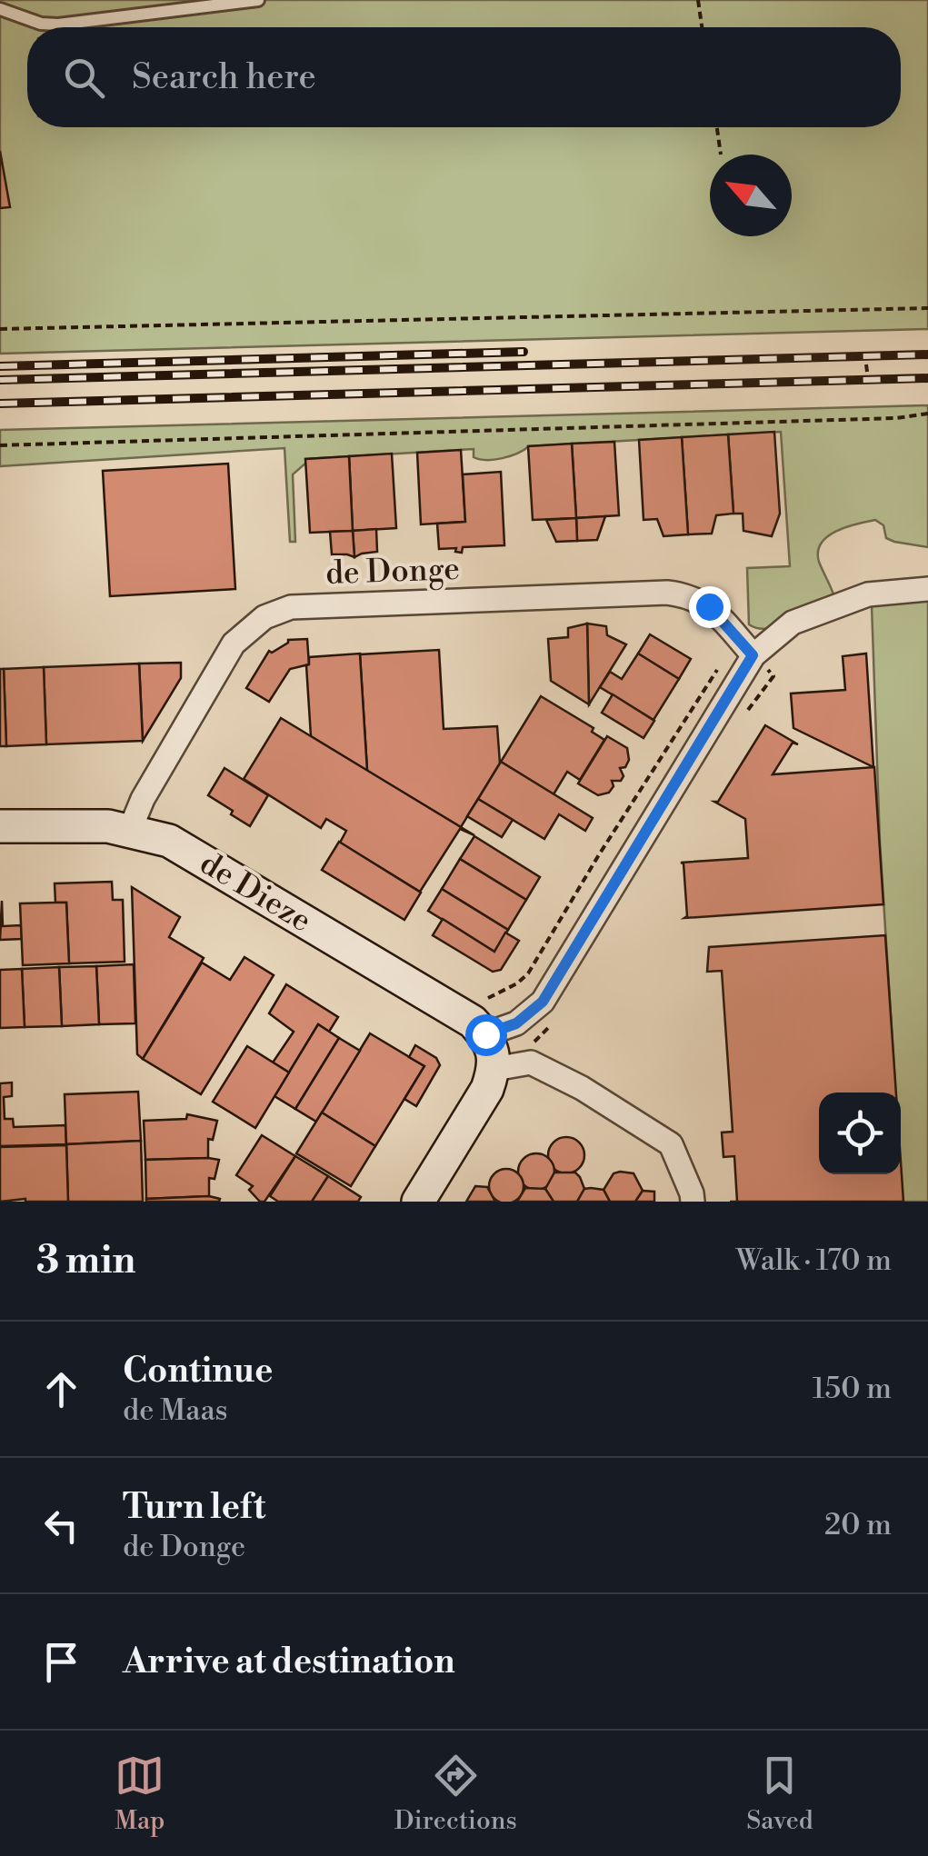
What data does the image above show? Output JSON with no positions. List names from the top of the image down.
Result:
{
  "streets": {
    "street": ["de Donge", "de Dieze"]
  },
  "crossings": [
    ["de Donge", "de Dieze"]
  ],
  "north": "top left",
  "page": {
    "search": "Search here",
    "heading": ["3 min", "Walk · 170 m"],
    "list": [
      ["Continue", "de Maas", "150 m"],
      ["Turn left", "de Donge", "20 m"],
      "Arrive at destination"
    ],
    "nav": ["Map", "Directions", "Saved"]
  }
}
